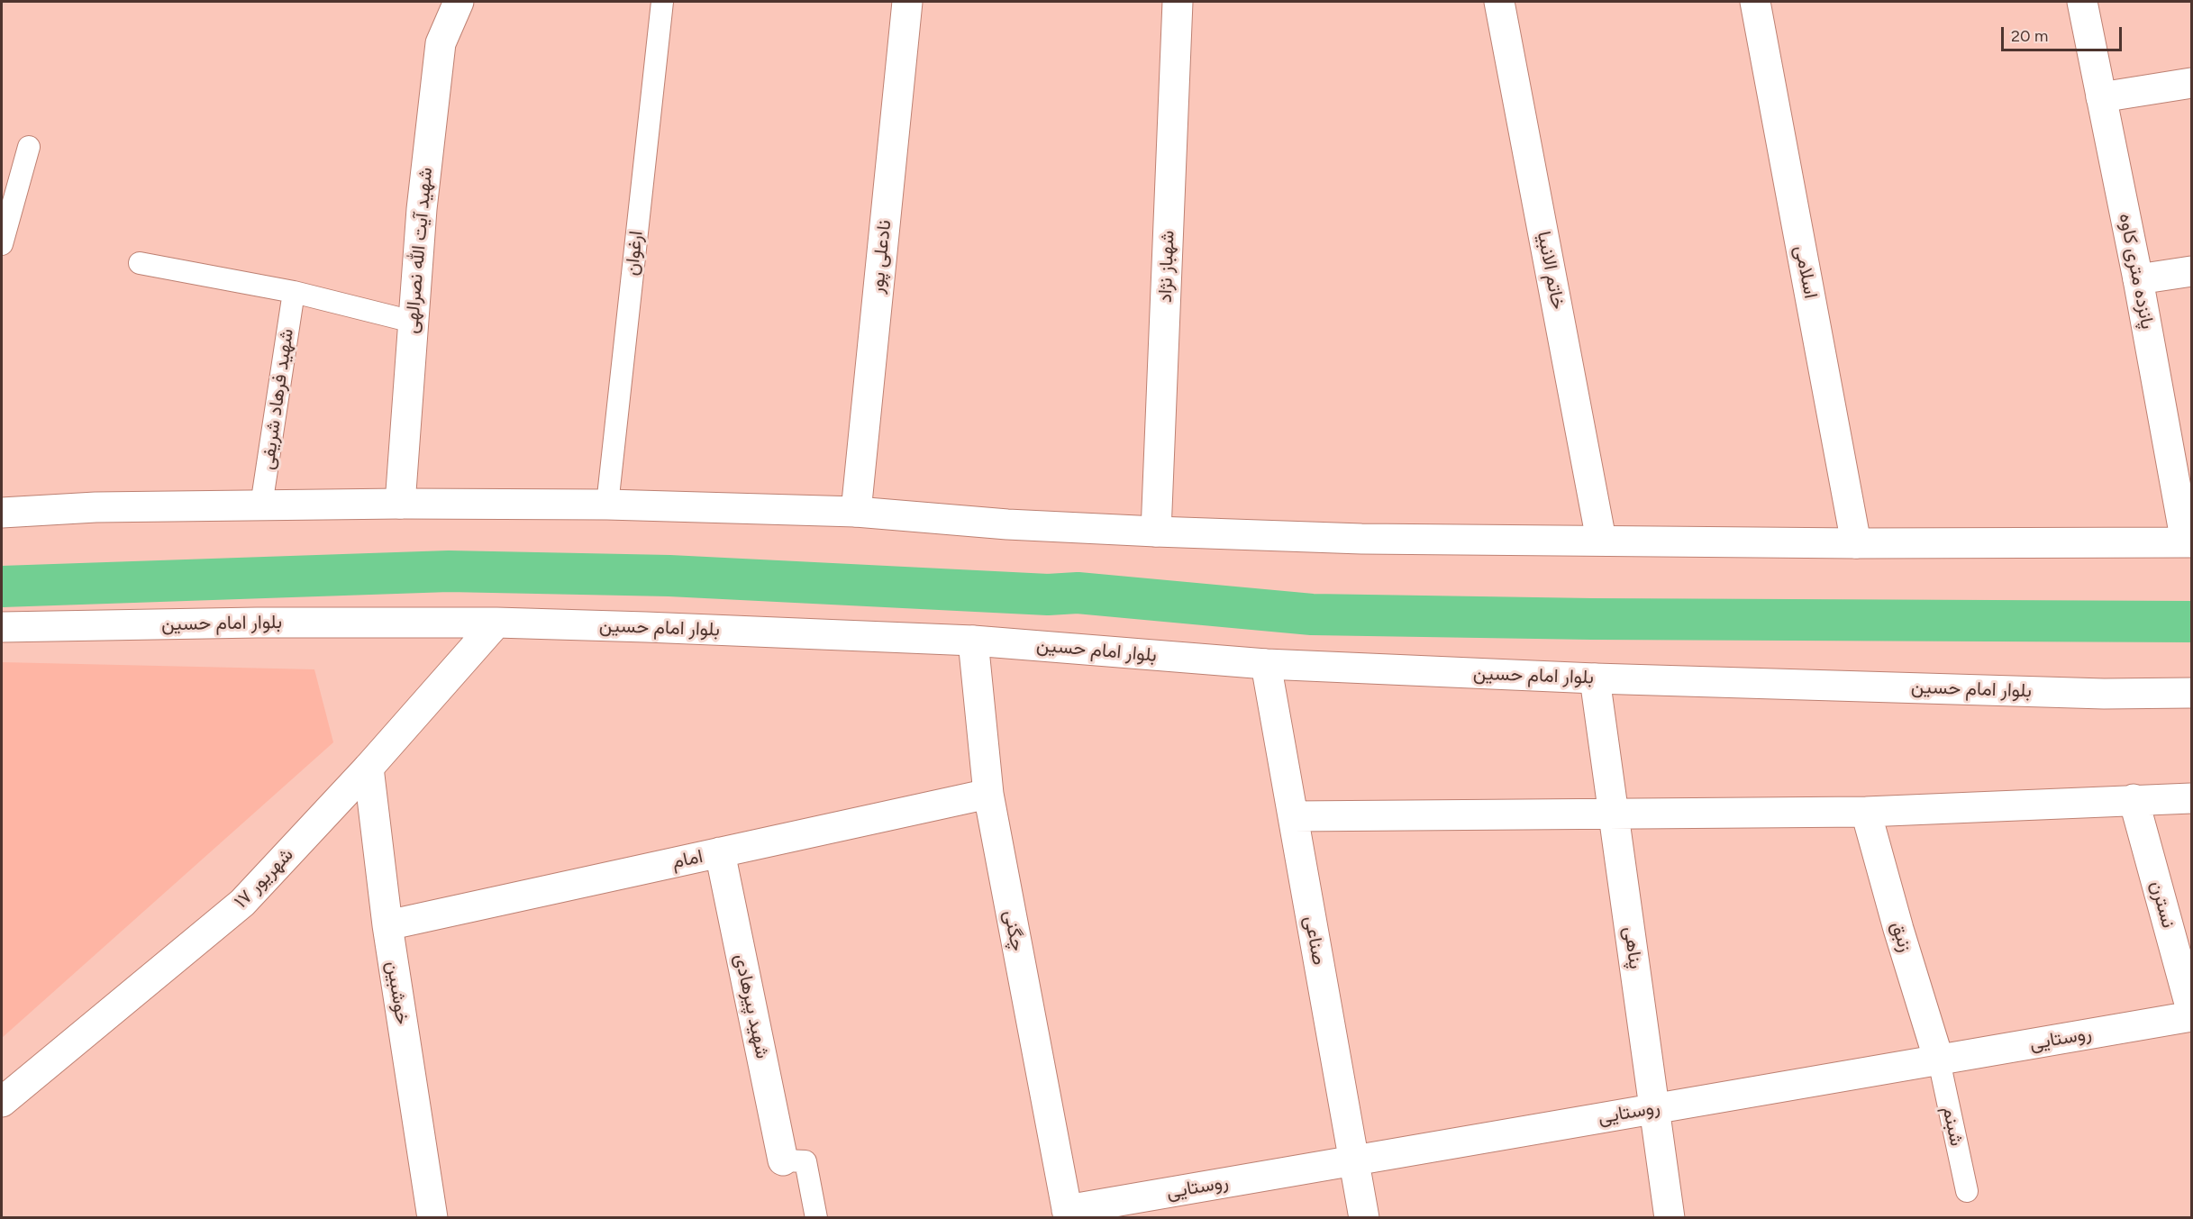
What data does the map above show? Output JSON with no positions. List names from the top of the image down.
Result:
{
  "streets": {
    "street": [
      "شهید آیت الله نصرالهی",
      "نادعلی پور",
      "شهباز نژاد",
      "خاتم الانبیا",
      "پانزده متری کاوه",
      "اسلامی",
      "بلوار امام حسین",
      "امام",
      "۱۷ شهریور",
      "نسترن",
      "چگنی",
      "زنبق",
      "صناعی",
      "پناهی",
      "خوشبین",
      "شهید پیرهادی",
      "روستایی"
    ],
    "lane": ["ارغوان", "شهید فرهاد شریفی", "شبنم"]
  },
  "crossings": [
    ["بلوار امام حسین", "۱۷ شهریور"],
    ["بلوار امام حسین", "چگنی"],
    ["بلوار امام حسین", "صناعی"],
    ["بلوار امام حسین", "پناهی"],
    ["امام", "چگنی"],
    ["امام", "خوشبین"],
    ["امام", "شهید پیرهادی"],
    ["۱۷ شهریور", "خوشبین"],
    ["چگنی", "روستایی"],
    ["زنبق", "روستایی"],
    ["زنبق", "شبنم"],
    ["صناعی", "روستایی"],
    ["پناهی", "روستایی"],
    ["روستایی", "شبنم"]
  ],
  "scale_bar": "20 m"
}
